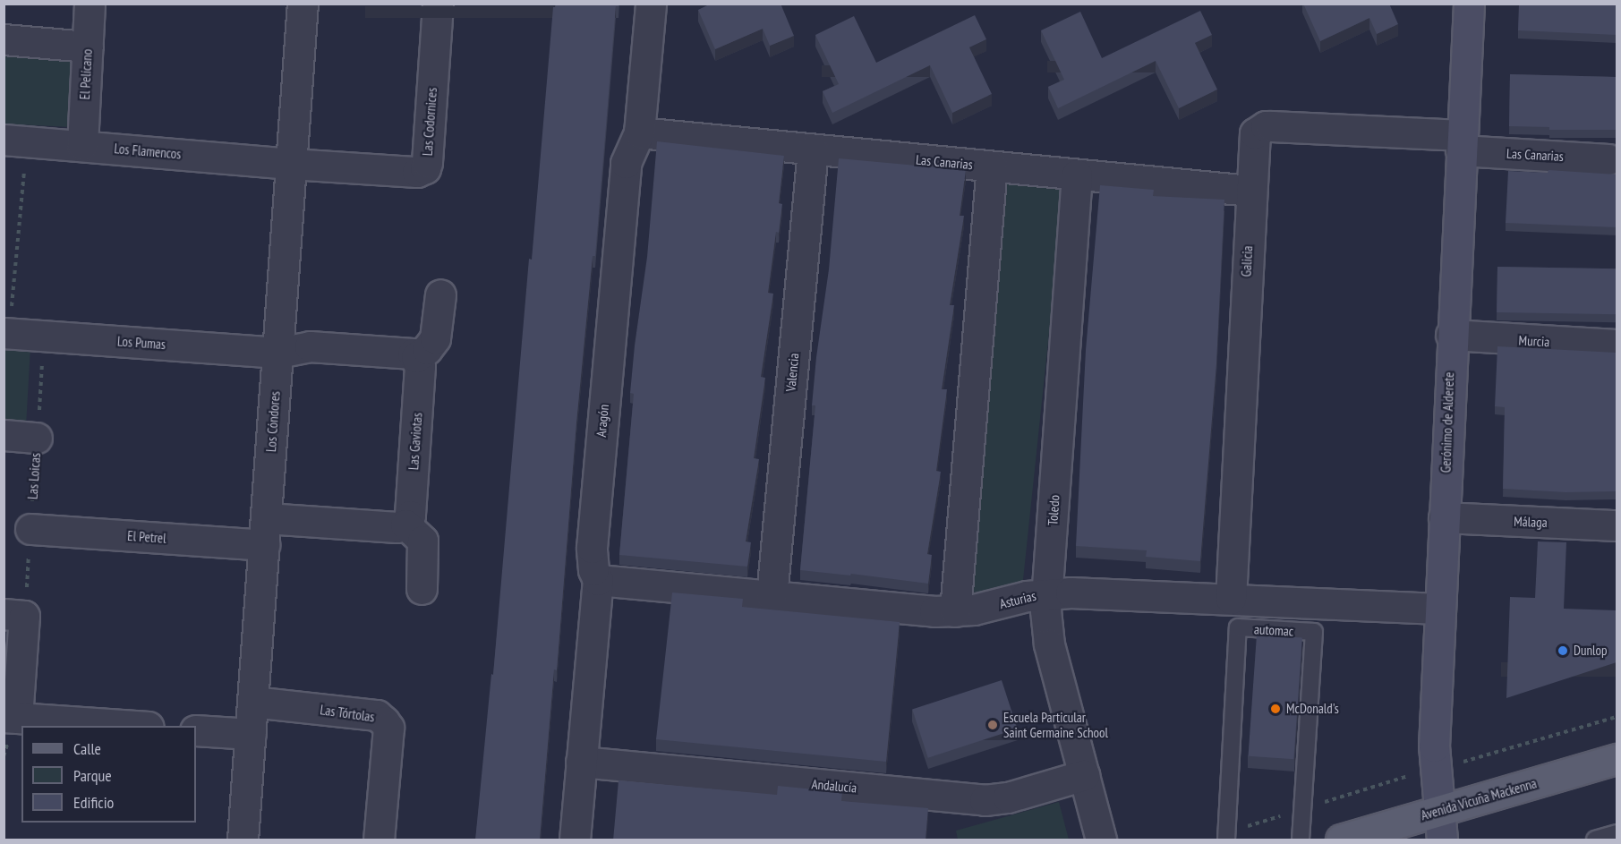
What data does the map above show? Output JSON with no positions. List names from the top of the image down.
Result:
{
  "streets": {
    "main road": ["Gerónimo de Alderete", "Avenida Vicuña Mackenna"],
    "street": [
      "El Pelícano",
      "Las Codornices",
      "Los Flamencos",
      "Las Canarias",
      "Galicia",
      "Murcia",
      "Los Pumas",
      "Valencia",
      "Aragón",
      "Los Cóndores",
      "Las Gaviotas",
      "Toledo",
      "Málaga",
      "El Petrel",
      "Asturias",
      "Las Tórtolas",
      "Andalucía"
    ],
    "lane": ["automac"],
    "path": ["Las Loicas"]
  },
  "crossings": [
    ["El Pelícano", "Los Flamencos"],
    ["Las Codornices", "Los Flamencos"],
    ["Las Codornices", "Los Cóndores"],
    ["Los Flamencos", "Los Cóndores"],
    ["Las Canarias", "Galicia"],
    ["Las Canarias", "Valencia"],
    ["Las Canarias", "Aragón"],
    ["Las Canarias", "Gerónimo de Alderete"],
    ["Las Canarias", "Toledo"],
    ["Galicia", "Gerónimo de Alderete"],
    ["Galicia", "Asturias"],
    ["Murcia", "Gerónimo de Alderete"],
    ["Los Pumas", "Los Cóndores"],
    ["Los Pumas", "Las Loicas"],
    ["Valencia", "Asturias"],
    ["Aragón", "Asturias"],
    ["Aragón", "Andalucía"],
    ["Los Cóndores", "El Petrel"],
    ["Los Cóndores", "Las Tórtolas"],
    ["Gerónimo de Alderete", "Málaga"],
    ["Gerónimo de Alderete", "Asturias"],
    ["Gerónimo de Alderete", "Avenida Vicuña Mackenna"],
    ["Las Loicas", "El Petrel"],
    ["Toledo", "Asturias"],
    ["Toledo", "Andalucía"]
  ],
  "places": ["Dunlop", "McDonald's", "Escuela Particular Saint Germaine School"],
  "legend": ["Calle", "Parque", "Edificio"]
}
